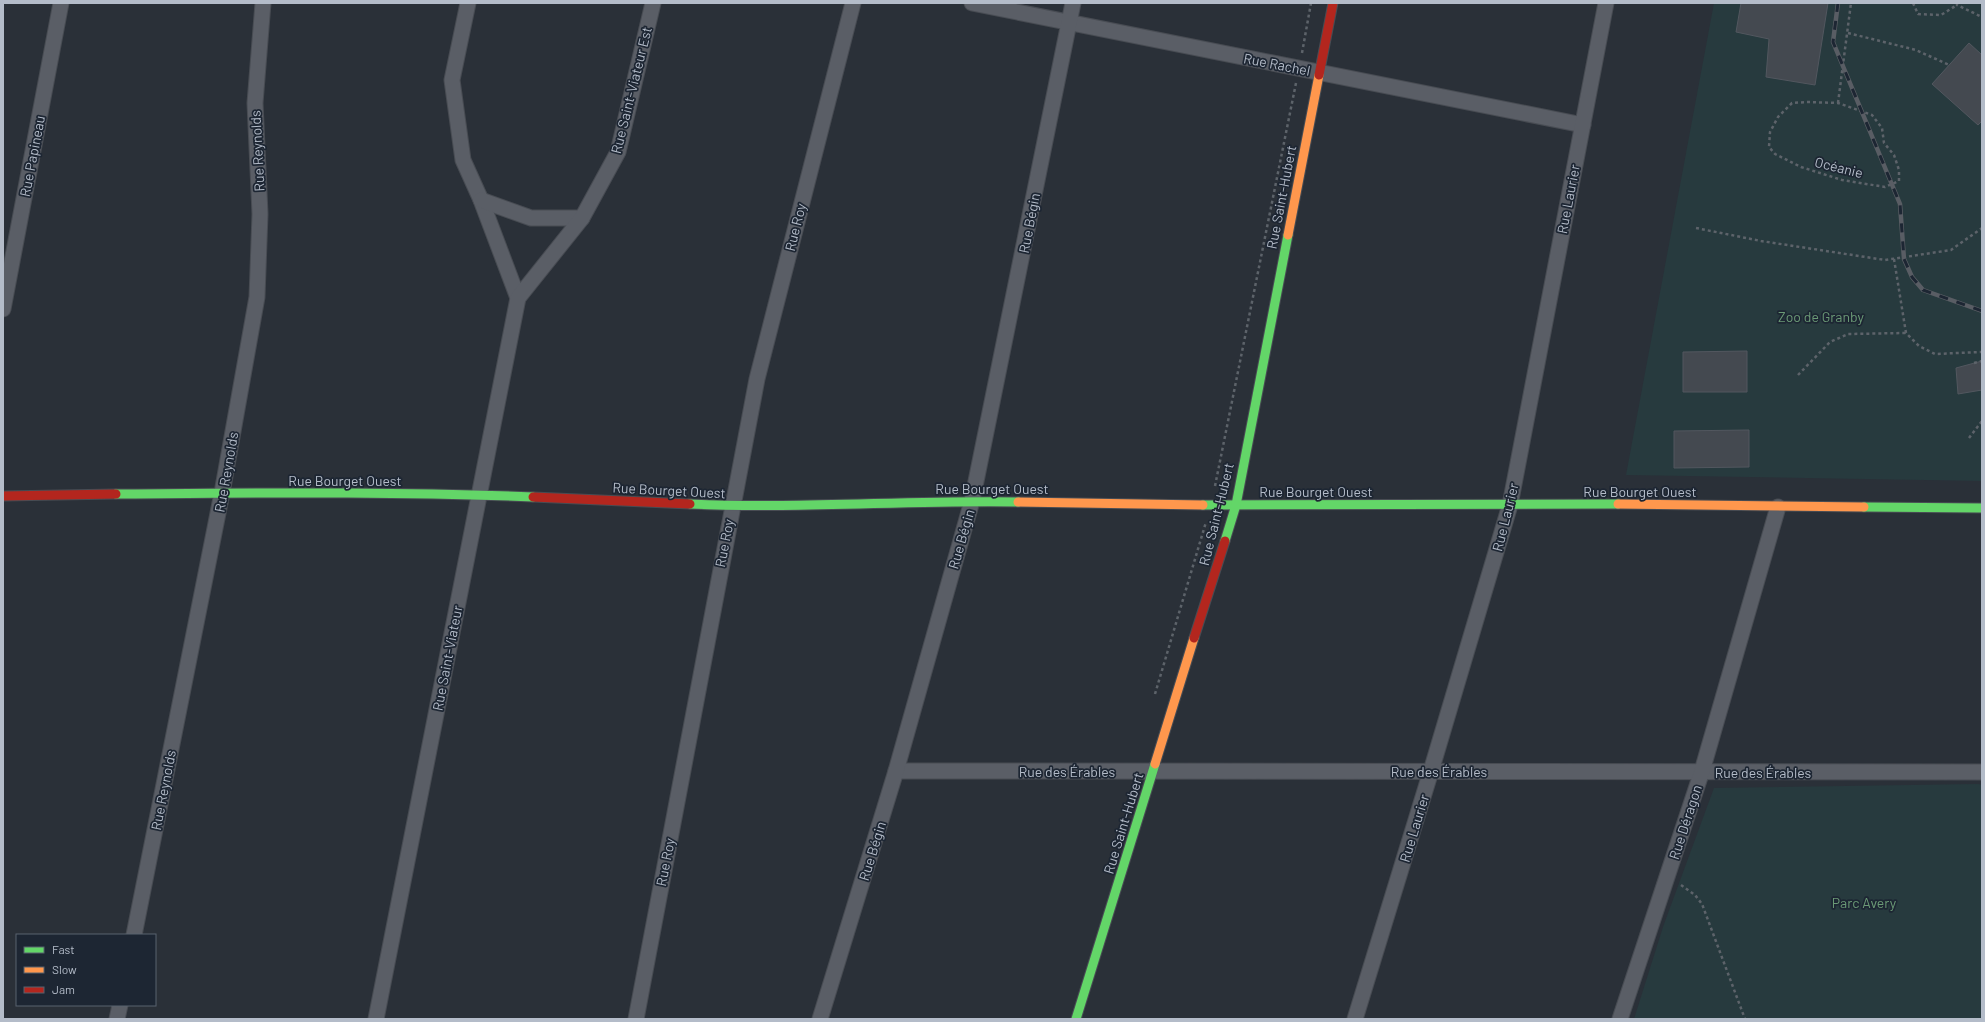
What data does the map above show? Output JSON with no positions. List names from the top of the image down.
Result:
{
  "streets": {
    "street": [
      "Rue Rachel",
      "Rue Saint-Viateur Est",
      "Rue Reynolds",
      "Rue Papineau",
      "Rue Saint-Hubert",
      "Rue Laurier",
      "Rue Bégin",
      "Rue Roy",
      "Rue Bourget Ouest",
      "Rue Saint-Viateur",
      "Rue des Érables",
      "Rue Déragon"
    ],
    "path": ["Océanie"]
  },
  "crossings": [
    ["Rue Rachel", "Rue Saint-Hubert"],
    ["Rue Rachel", "Rue Laurier"],
    ["Rue Rachel", "Rue Bégin"],
    ["Rue Saint-Viateur Est", "Rue Saint-Viateur"],
    ["Rue Reynolds", "Rue Bourget Ouest"],
    ["Rue Saint-Hubert", "Rue Bourget Ouest"],
    ["Rue Saint-Hubert", "Rue des Érables"],
    ["Rue Laurier", "Rue Bourget Ouest"],
    ["Rue Laurier", "Rue des Érables"],
    ["Rue Bégin", "Rue Bourget Ouest"],
    ["Rue Bégin", "Rue des Érables"],
    ["Rue Roy", "Rue Bourget Ouest"],
    ["Rue Bourget Ouest", "Rue Saint-Viateur"],
    ["Rue Bourget Ouest", "Rue Déragon"],
    ["Rue des Érables", "Rue Déragon"]
  ],
  "parks": ["Zoo de Granby", "Parc Avery"],
  "legend": ["Fast", "Slow", "Jam"]
}
